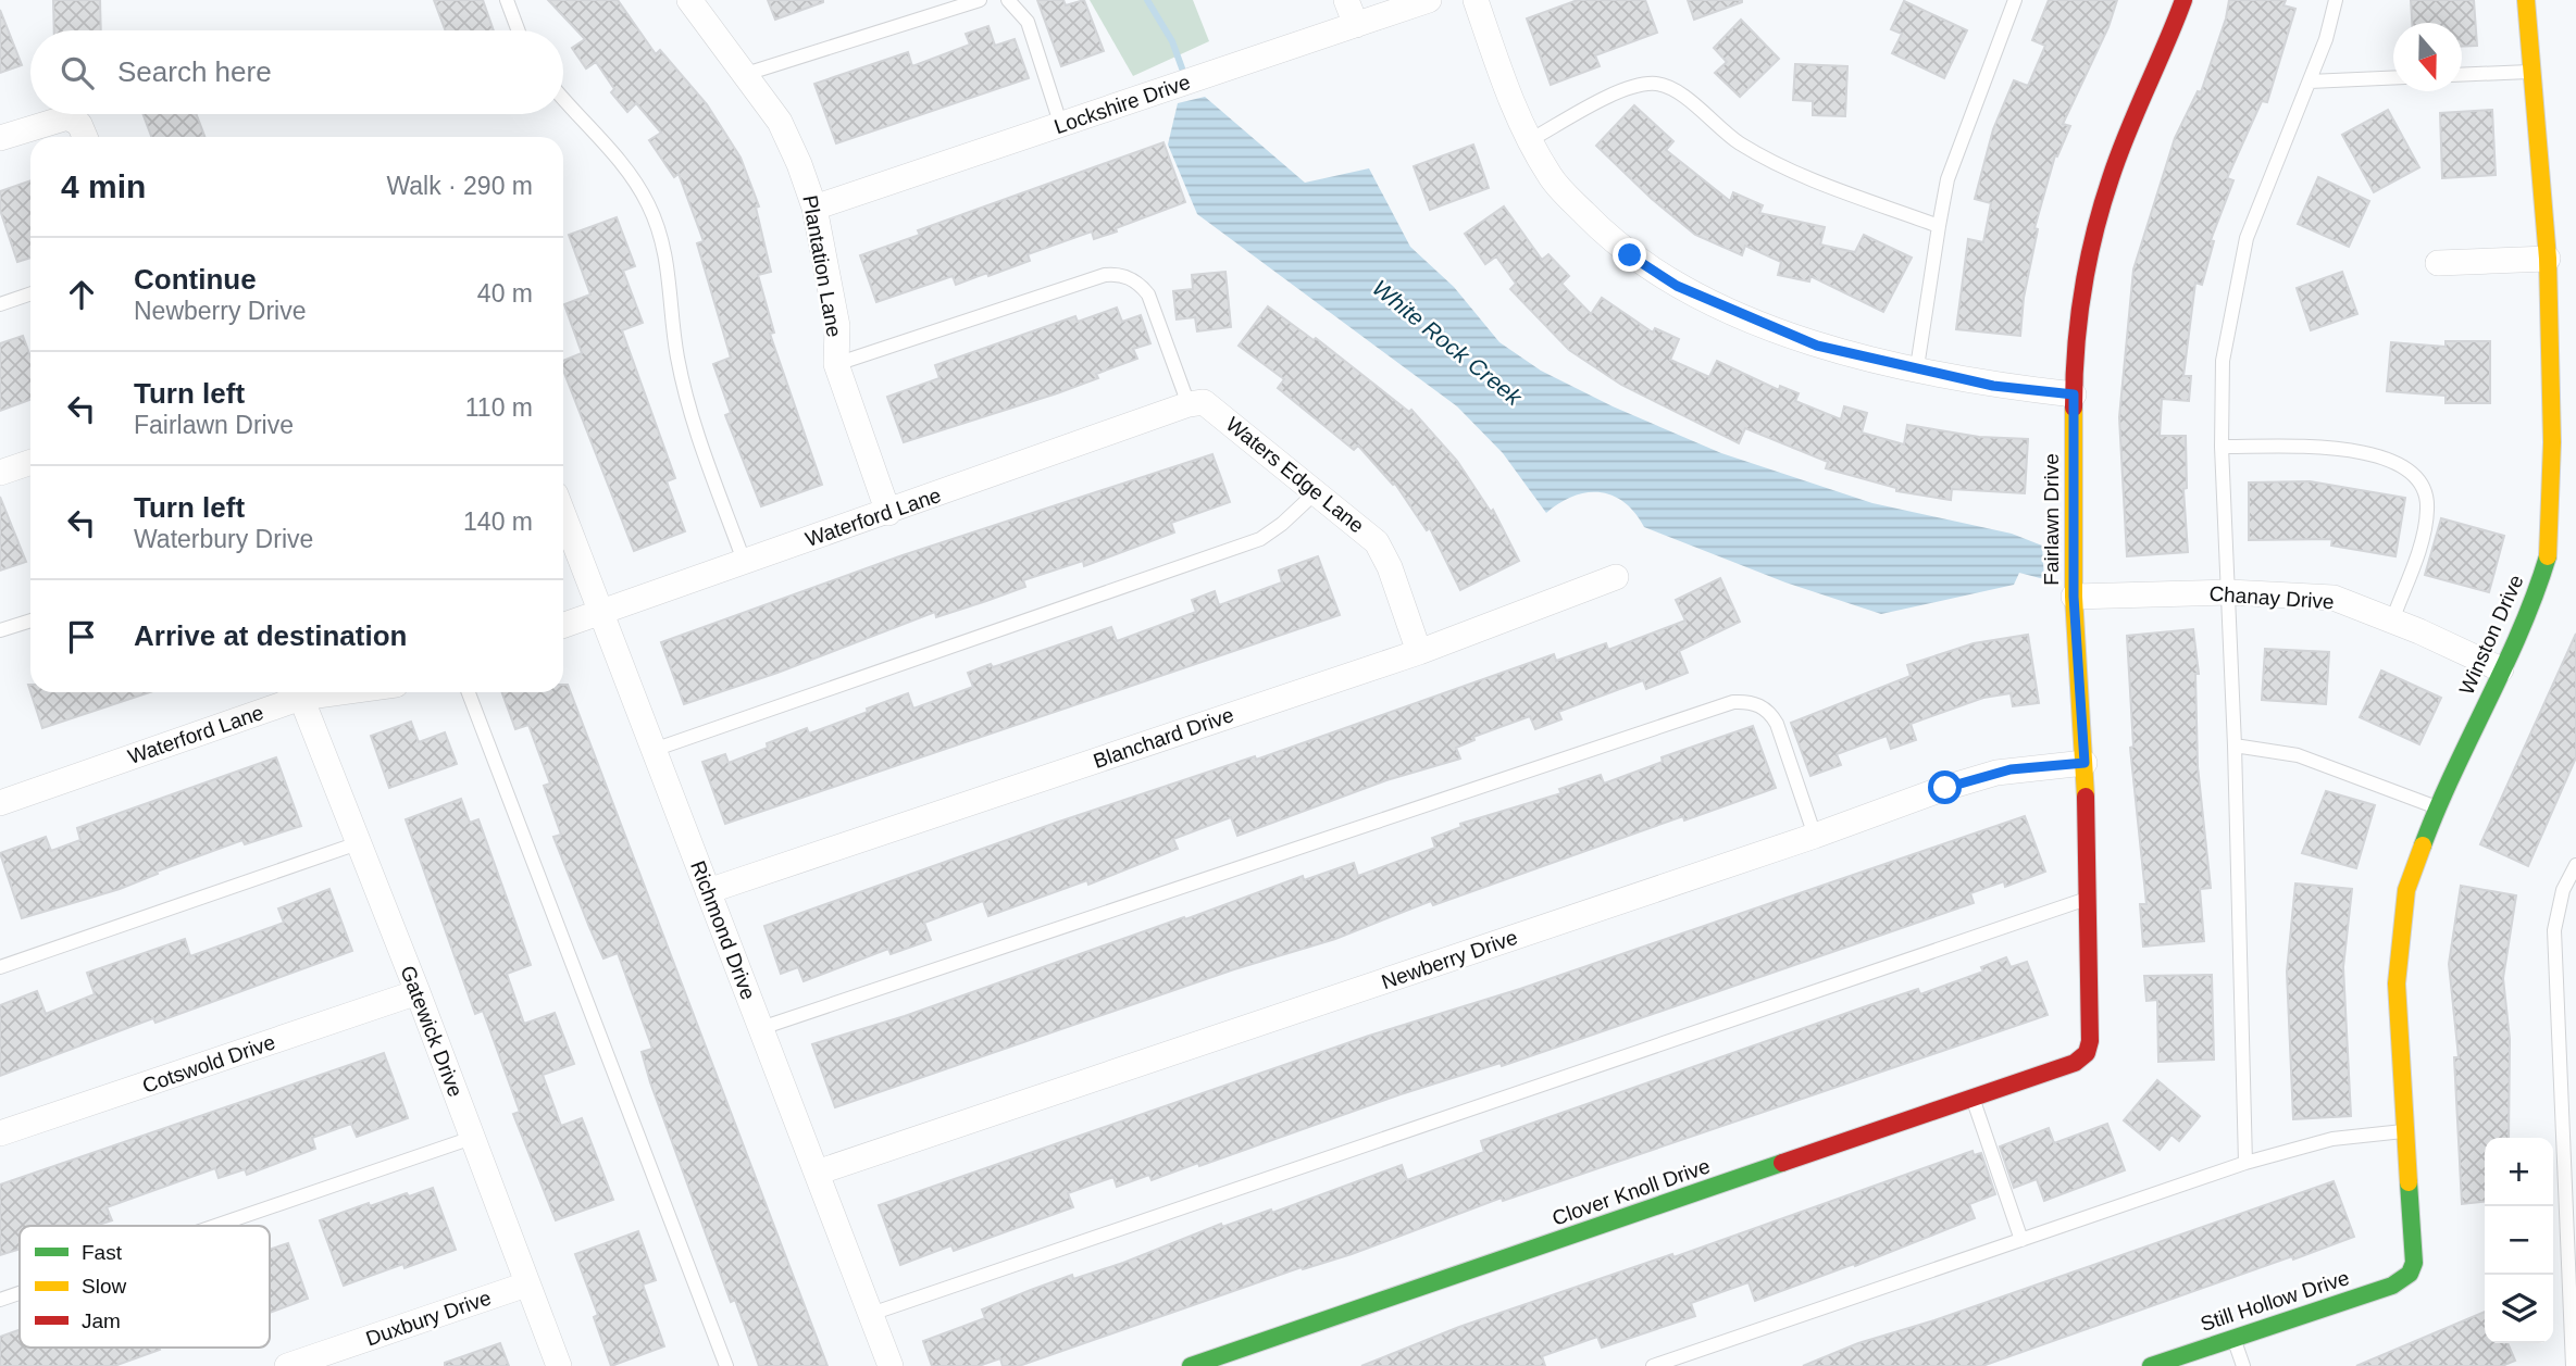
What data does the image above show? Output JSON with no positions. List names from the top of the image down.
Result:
{
  "streets": {
    "street": [
      "Lockshire Drive",
      "Plantation Lane",
      "Waters Edge Lane",
      "Waterford Lane",
      "Fairlawn Drive",
      "Chanay Drive",
      "Winston Drive",
      "Blanchard Drive",
      "Richmond Drive",
      "Newberry Drive",
      "Gatewick Drive",
      "Cotswold Drive",
      "Clover Knoll Drive",
      "Still Hollow Drive",
      "Duxbury Drive"
    ]
  },
  "crossings": [
    ["Lockshire Drive", "Plantation Lane"],
    ["Plantation Lane", "Waterford Lane"],
    ["Waters Edge Lane", "Waterford Lane"],
    ["Waters Edge Lane", "Blanchard Drive"],
    ["Waterford Lane", "Richmond Drive"],
    ["Waterford Lane", "Gatewick Drive"],
    ["Fairlawn Drive", "Chanay Drive"],
    ["Fairlawn Drive", "Newberry Drive"],
    ["Fairlawn Drive", "Clover Knoll Drive"],
    ["Chanay Drive", "Winston Drive"],
    ["Winston Drive", "Still Hollow Drive"],
    ["Blanchard Drive", "Richmond Drive"],
    ["Richmond Drive", "Newberry Drive"],
    ["Gatewick Drive", "Cotswold Drive"],
    ["Gatewick Drive", "Duxbury Drive"]
  ],
  "water": ["White Rock Creek"],
  "legend": ["Fast", "Slow", "Jam"],
  "north": "bottom",
  "page": {
    "search": "Search here",
    "heading": ["4 min", "Walk · 290 m"],
    "list": [
      ["Continue", "Newberry Drive", "40 m"],
      ["Turn left", "Fairlawn Drive", "110 m"],
      ["Turn left", "Waterbury Drive", "140 m"],
      "Arrive at destination"
    ],
    "map_buttons": ["+", "−"]
  }
}
